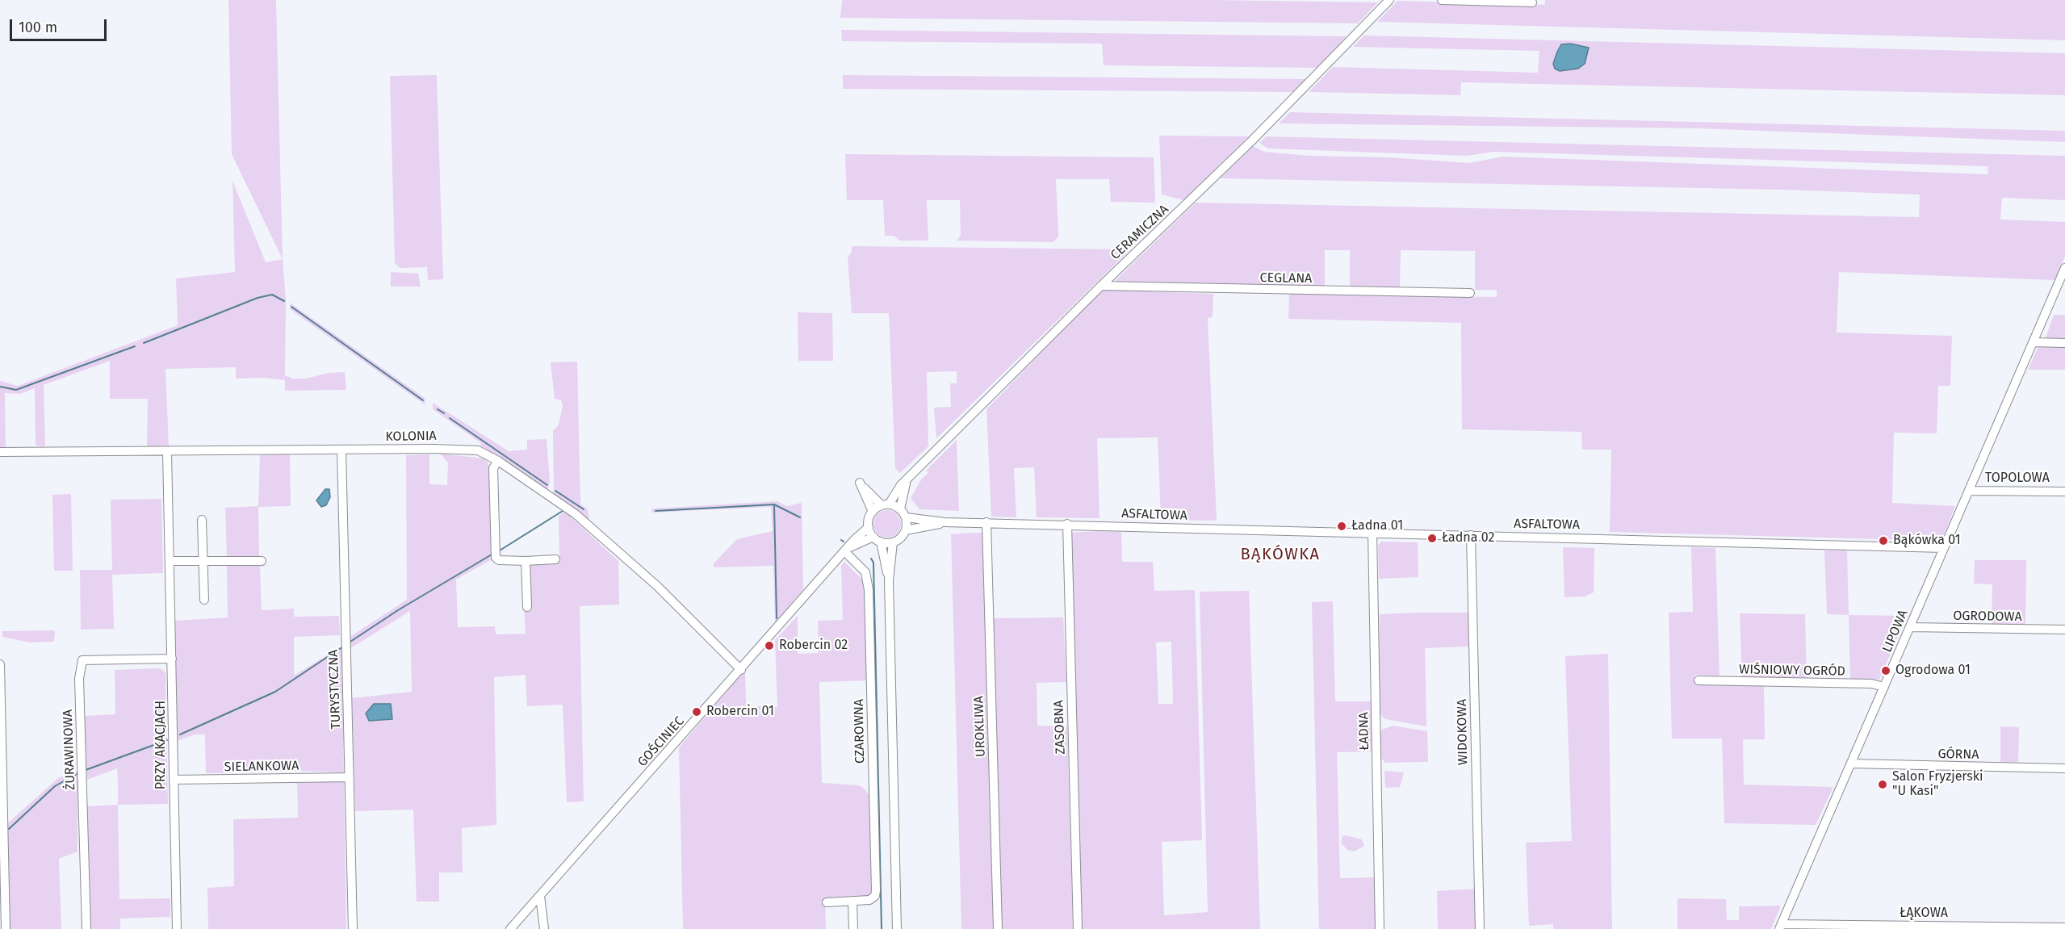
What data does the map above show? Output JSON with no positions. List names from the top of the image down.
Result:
{
  "streets": {
    "street": [
      "CERAMICZNA",
      "CEGLANA",
      "KOLONIA",
      "TOPOLOWA",
      "ASFALTOWA",
      "OGRODOWA",
      "LIPOWA",
      "WIŚNIOWY OGRÓD",
      "TURYSTYCZNA",
      "UROKLIWA",
      "ZASOBNA",
      "CZAROWNA",
      "ŁADNA",
      "WIDOKOWA",
      "GOŚCINIEC",
      "PRZY AKACJACH",
      "ŻURAWINOWA",
      "GÓRNA",
      "SIELANKOWA",
      "ŁĄKOWA"
    ]
  },
  "crossings": [
    ["CERAMICZNA", "CEGLANA"],
    ["CERAMICZNA", "ASFALTOWA"],
    ["CERAMICZNA", "GOŚCINIEC"],
    ["KOLONIA", "TURYSTYCZNA"],
    ["KOLONIA", "GOŚCINIEC"],
    ["KOLONIA", "PRZY AKACJACH"],
    ["TOPOLOWA", "LIPOWA"],
    ["ASFALTOWA", "LIPOWA"],
    ["ASFALTOWA", "UROKLIWA"],
    ["ASFALTOWA", "ZASOBNA"],
    ["ASFALTOWA", "ŁADNA"],
    ["ASFALTOWA", "WIDOKOWA"],
    ["ASFALTOWA", "GOŚCINIEC"],
    ["OGRODOWA", "LIPOWA"],
    ["LIPOWA", "WIŚNIOWY OGRÓD"],
    ["LIPOWA", "GÓRNA"],
    ["LIPOWA", "ŁĄKOWA"],
    ["TURYSTYCZNA", "SIELANKOWA"],
    ["CZAROWNA", "GOŚCINIEC"],
    ["PRZY AKACJACH", "ŻURAWINOWA"],
    ["PRZY AKACJACH", "SIELANKOWA"]
  ],
  "districts": ["BĄKÓWKA"],
  "places": [
    "Ładna 01",
    "Ładna 02",
    "Bąkówka 01",
    "Robercin 02",
    "Ogrodowa 01",
    "Robercin 01",
    "Salon Fryzjerski \"U Kasi\""
  ],
  "scale_bar": "100 m"
}
